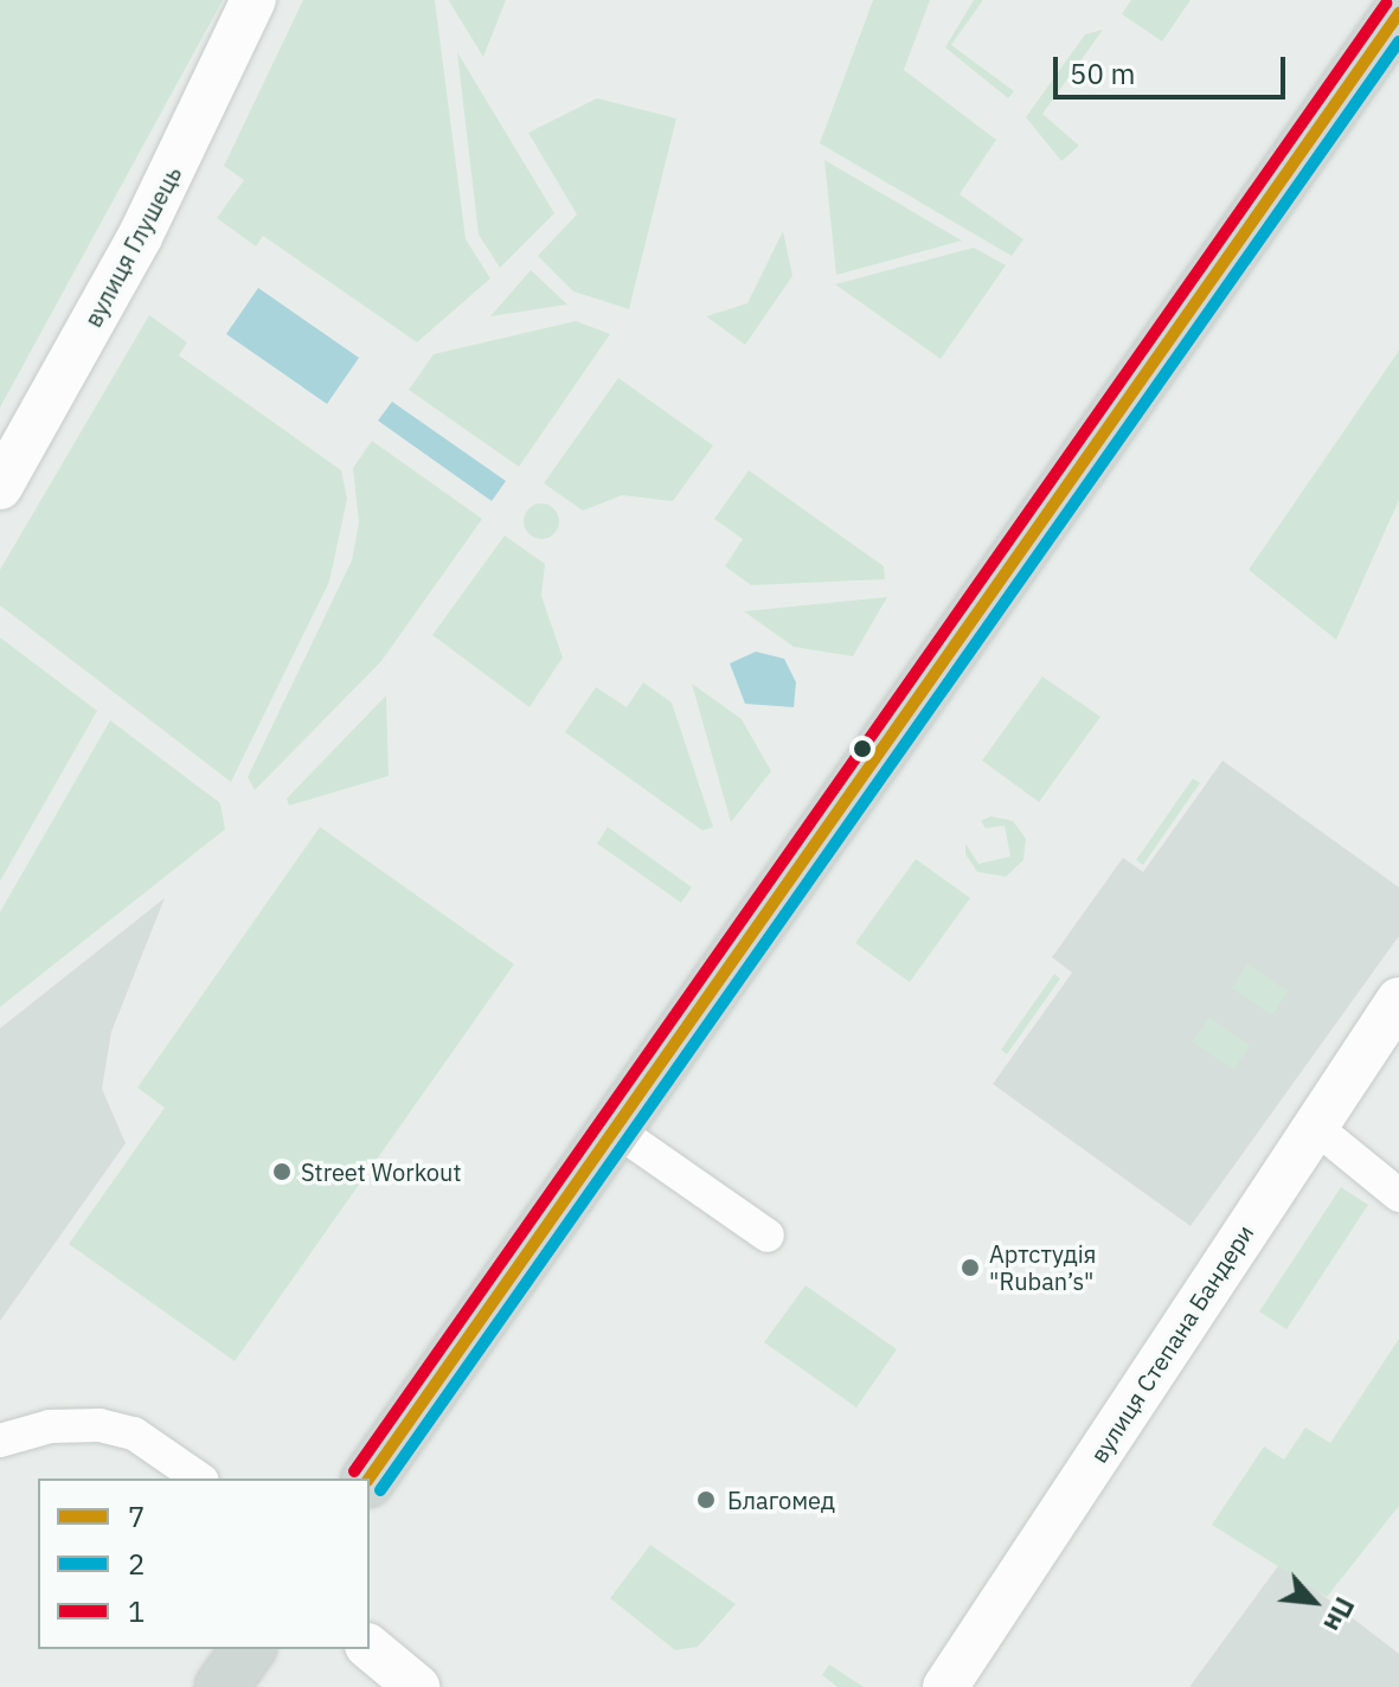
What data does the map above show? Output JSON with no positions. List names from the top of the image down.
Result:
{
  "streets": {
    "street": ["вулиця Глушець", "вулиця Степана Бандери"]
  },
  "places": ["Street Workout", "Артстудія \"Ruban’s\"", "Благомед"],
  "lines": ["transit line 1", "transit line 7", "transit line 2"],
  "legend": ["7", "2", "1"],
  "scale_bar": "50 m",
  "north": "bottom right"
}
